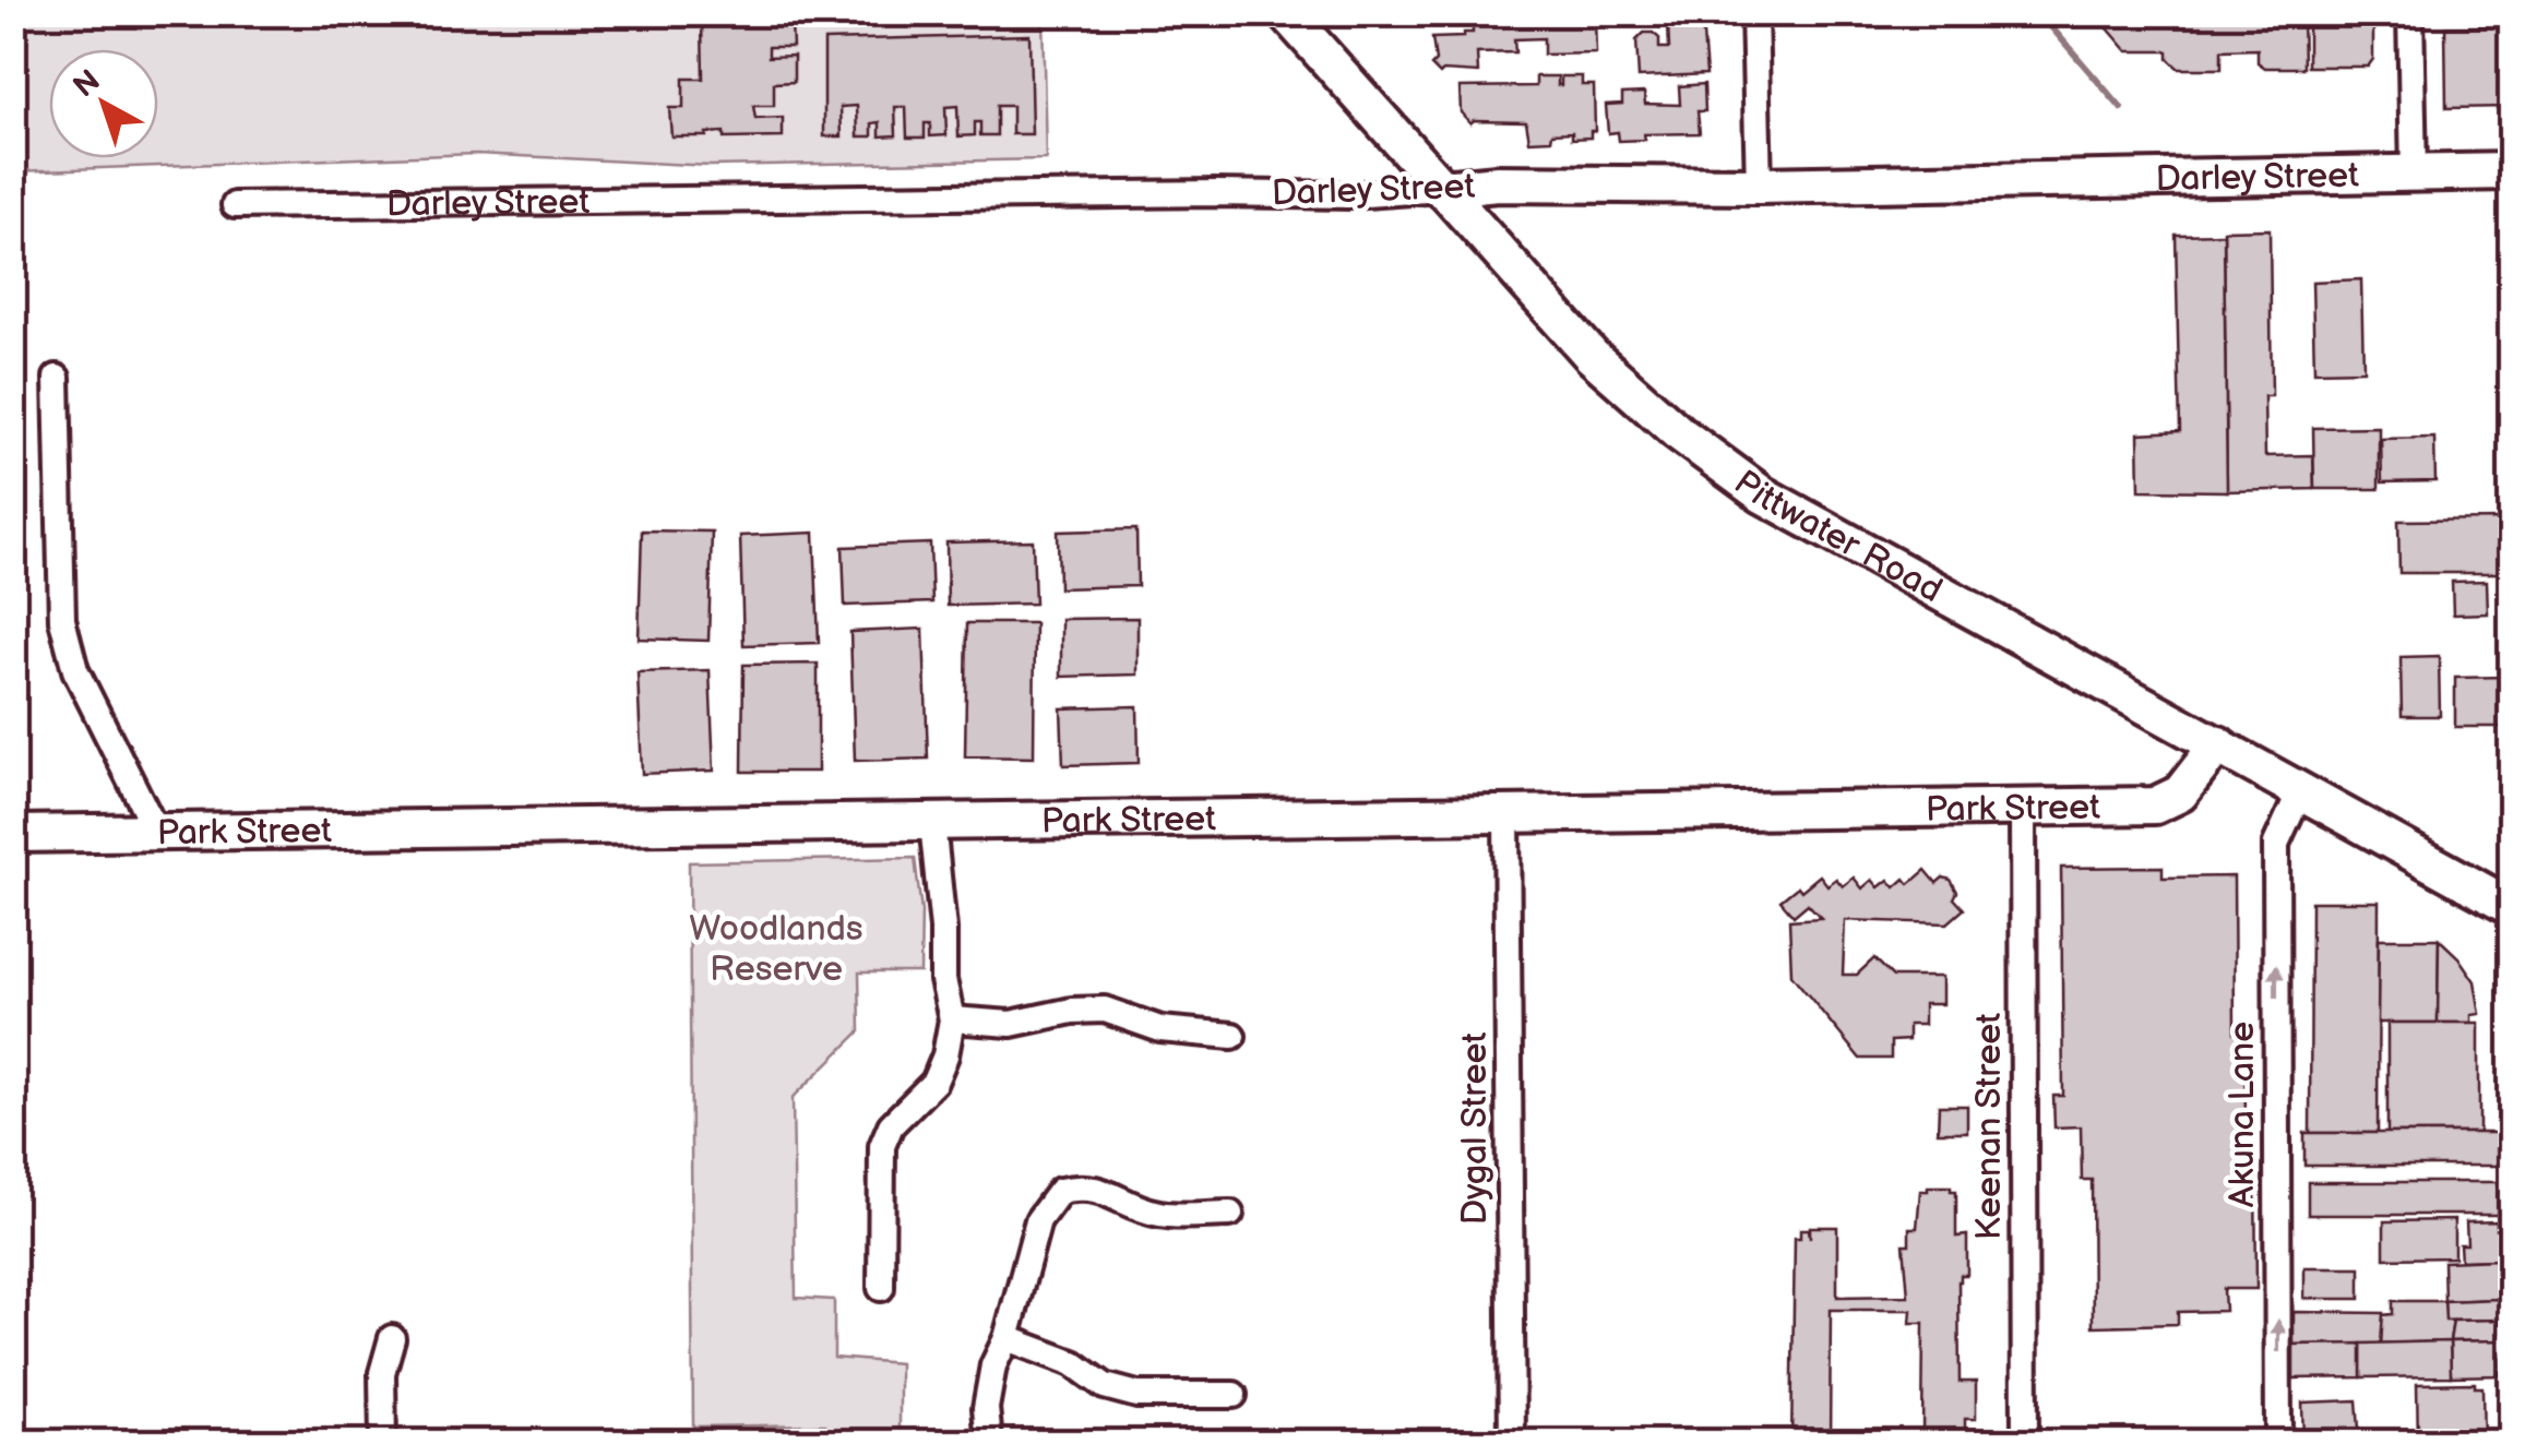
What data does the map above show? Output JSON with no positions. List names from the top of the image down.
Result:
{
  "streets": {
    "main road": ["Darley Street", "Pittwater Road", "Park Street"],
    "street": ["Akuna Lane", "Keenan Street", "Dygal Street"]
  },
  "crossings": [
    ["Darley Street", "Pittwater Road"],
    ["Pittwater Road", "Park Street"],
    ["Pittwater Road", "Akuna Lane"],
    ["Park Street", "Keenan Street"],
    ["Park Street", "Dygal Street"]
  ],
  "one_way": ["Akuna Lane"],
  "parks": ["Woodlands Reserve"],
  "north": "top left"
}
